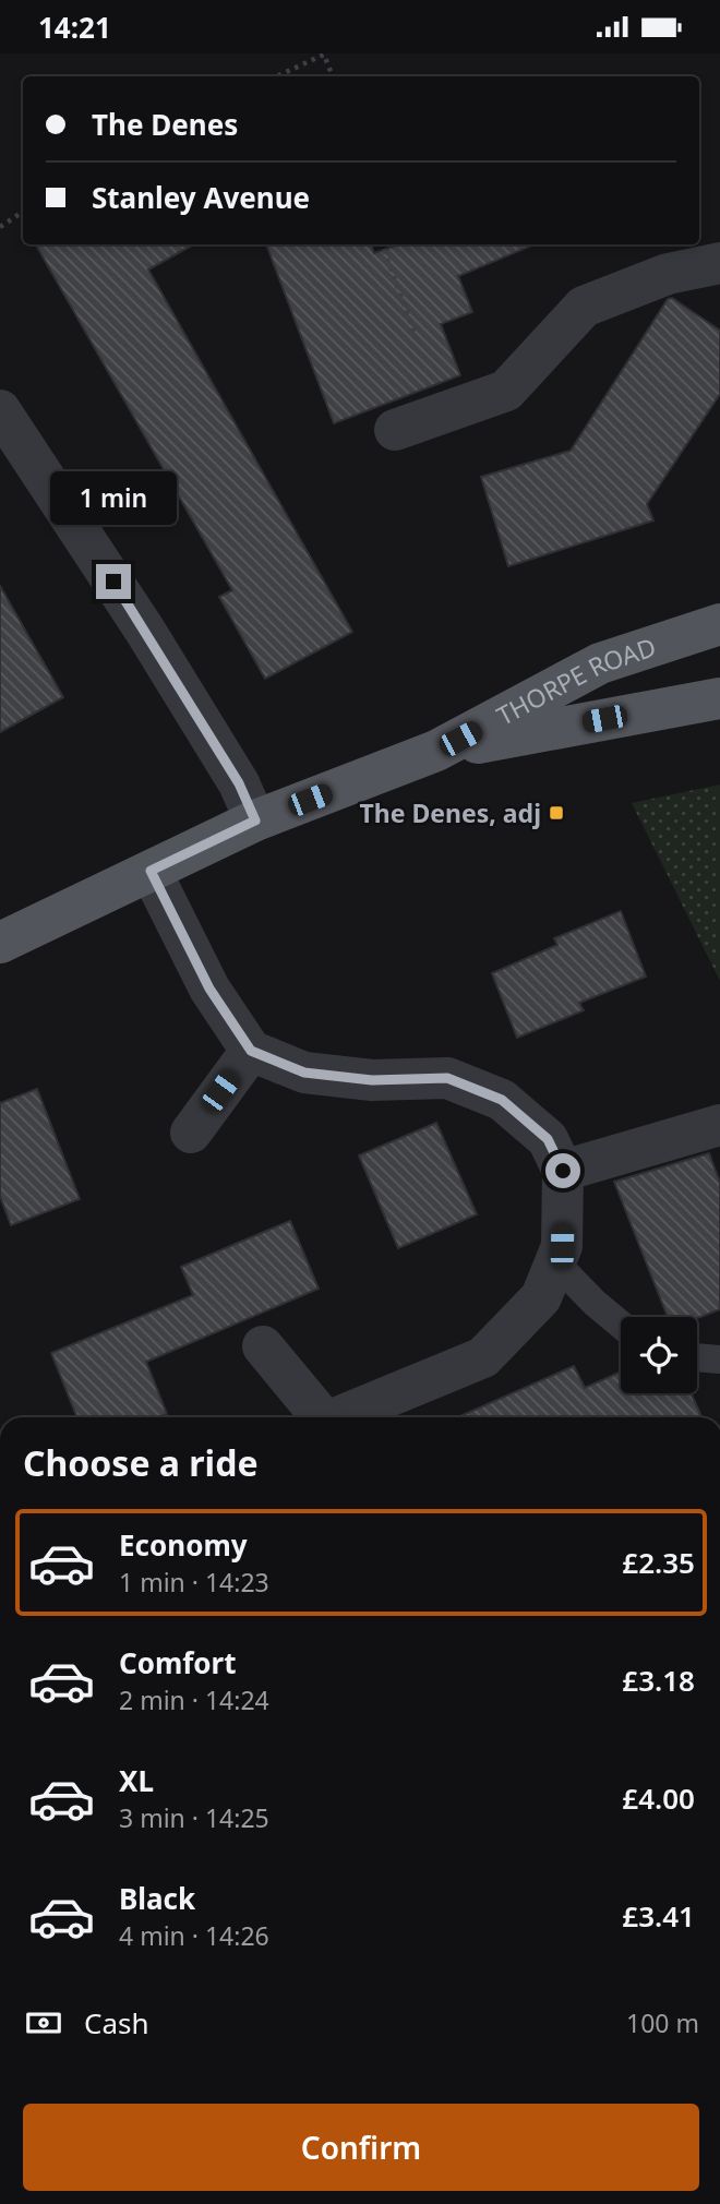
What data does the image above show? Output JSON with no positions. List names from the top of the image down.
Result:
{
  "streets": {
    "main road": ["THORPE ROAD"]
  },
  "places": {
    "transit": ["The Denes, adj"]
  },
  "page": {
    "status": "14:21",
    "banner": ["The Denes", "Stanley Avenue"],
    "bubble": "1 min",
    "heading": "Choose a ride",
    "list": [
      {
        "name": "Economy",
        "note": "1 min · 14:23",
        "value": "£2.35"
      },
      {
        "name": "Comfort",
        "note": "2 min · 14:24",
        "value": "£3.18"
      },
      {
        "name": "XL",
        "note": "3 min · 14:25",
        "value": "£4.00"
      },
      {
        "name": "Black",
        "note": "4 min · 14:26",
        "value": "£3.41"
      }
    ],
    "pay": ["Cash", "100 m"],
    "buttons": "Confirm"
  }
}
